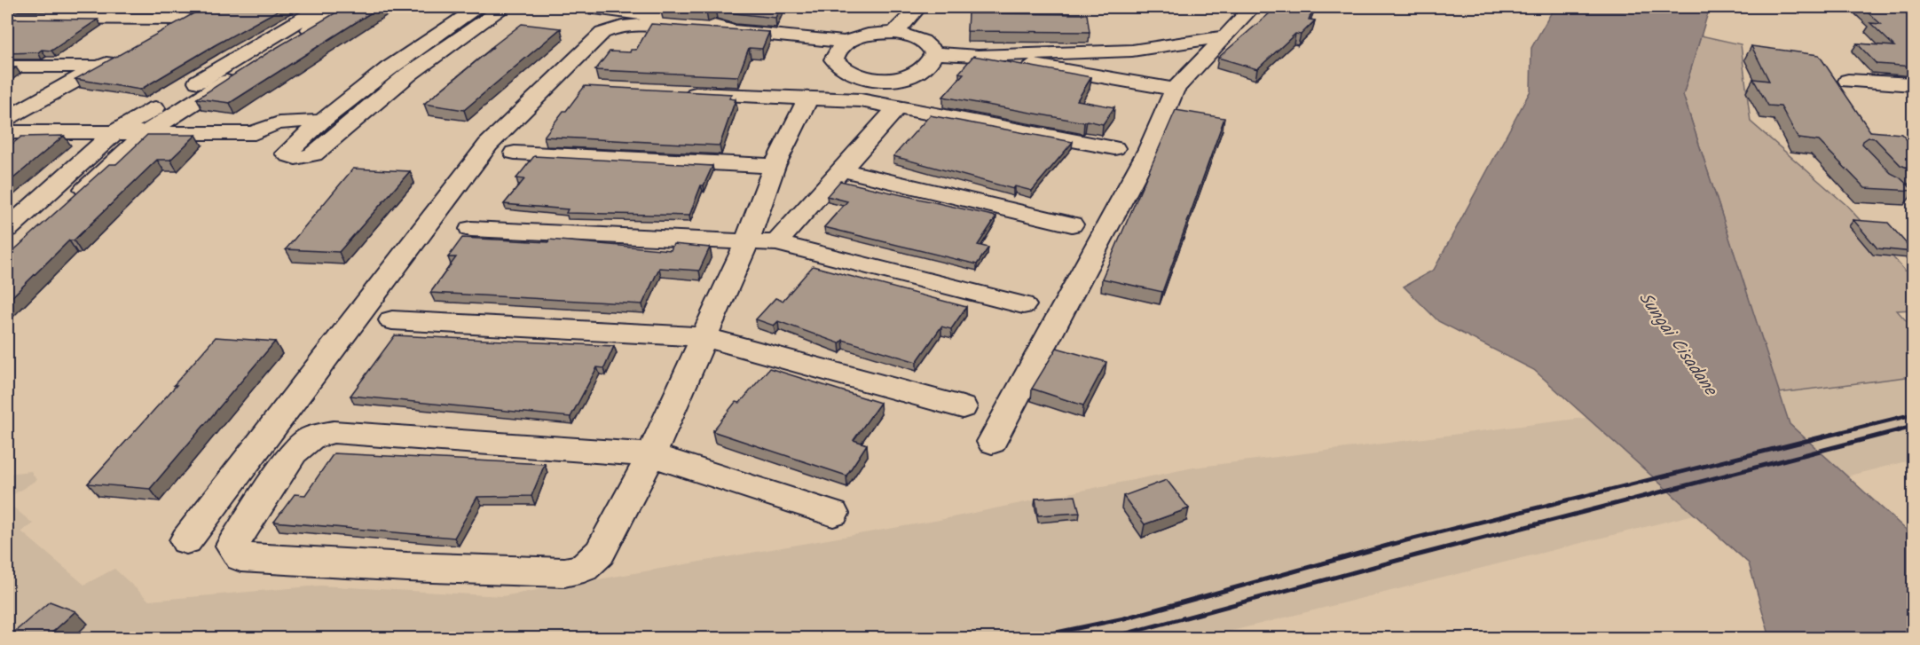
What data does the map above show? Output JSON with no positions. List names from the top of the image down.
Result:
{
  "water": ["Sungai Cisadane"]
}
